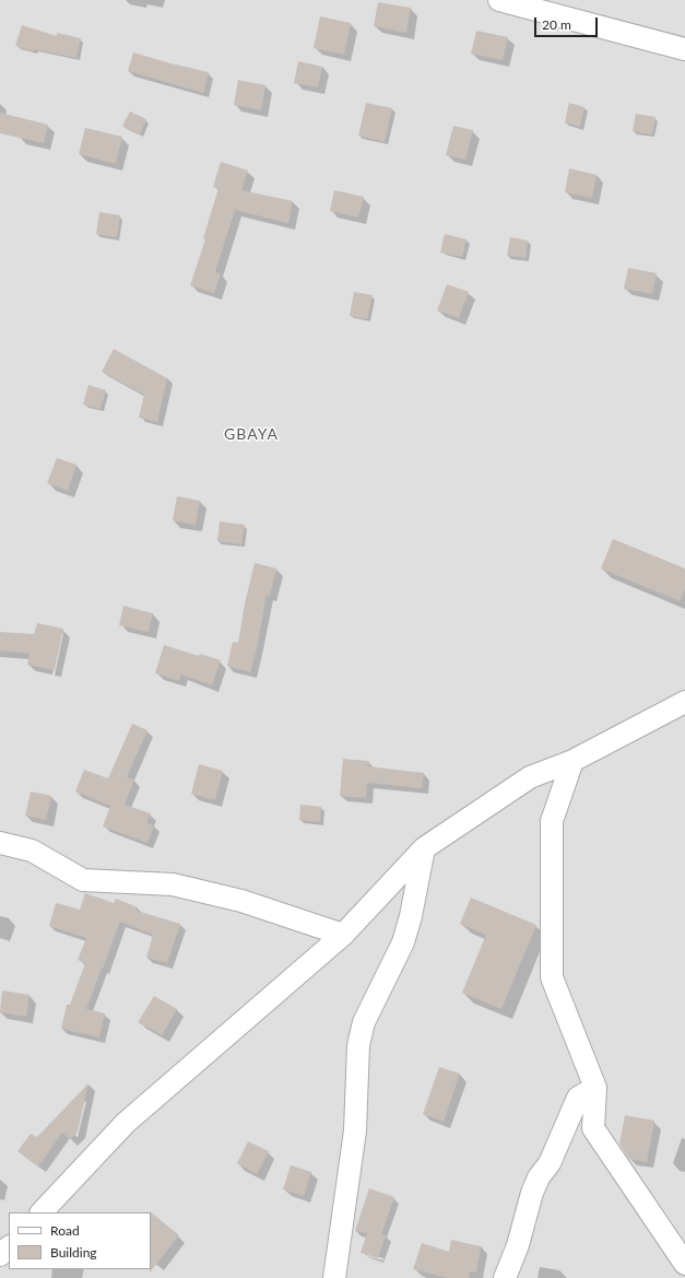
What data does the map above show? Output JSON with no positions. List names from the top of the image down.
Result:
{
  "districts": ["GBAYA"],
  "legend": ["Road", "Building"],
  "scale_bar": "20 m"
}
